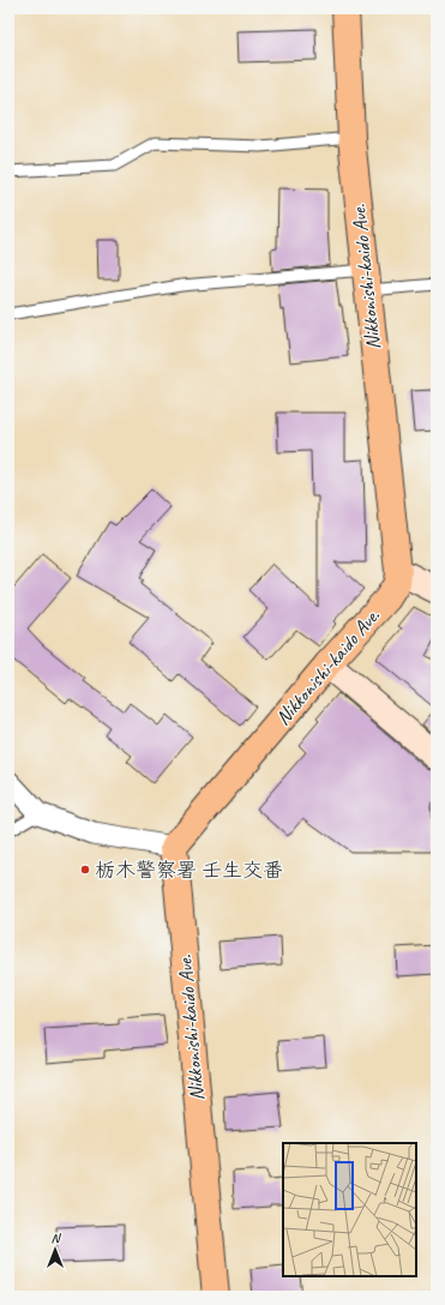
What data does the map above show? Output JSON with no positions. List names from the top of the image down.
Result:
{
  "streets": {
    "main road": ["Nikkonishi-kaido Ave."]
  },
  "places": ["栃木警察署 壬生交番"],
  "north": "top"
}
